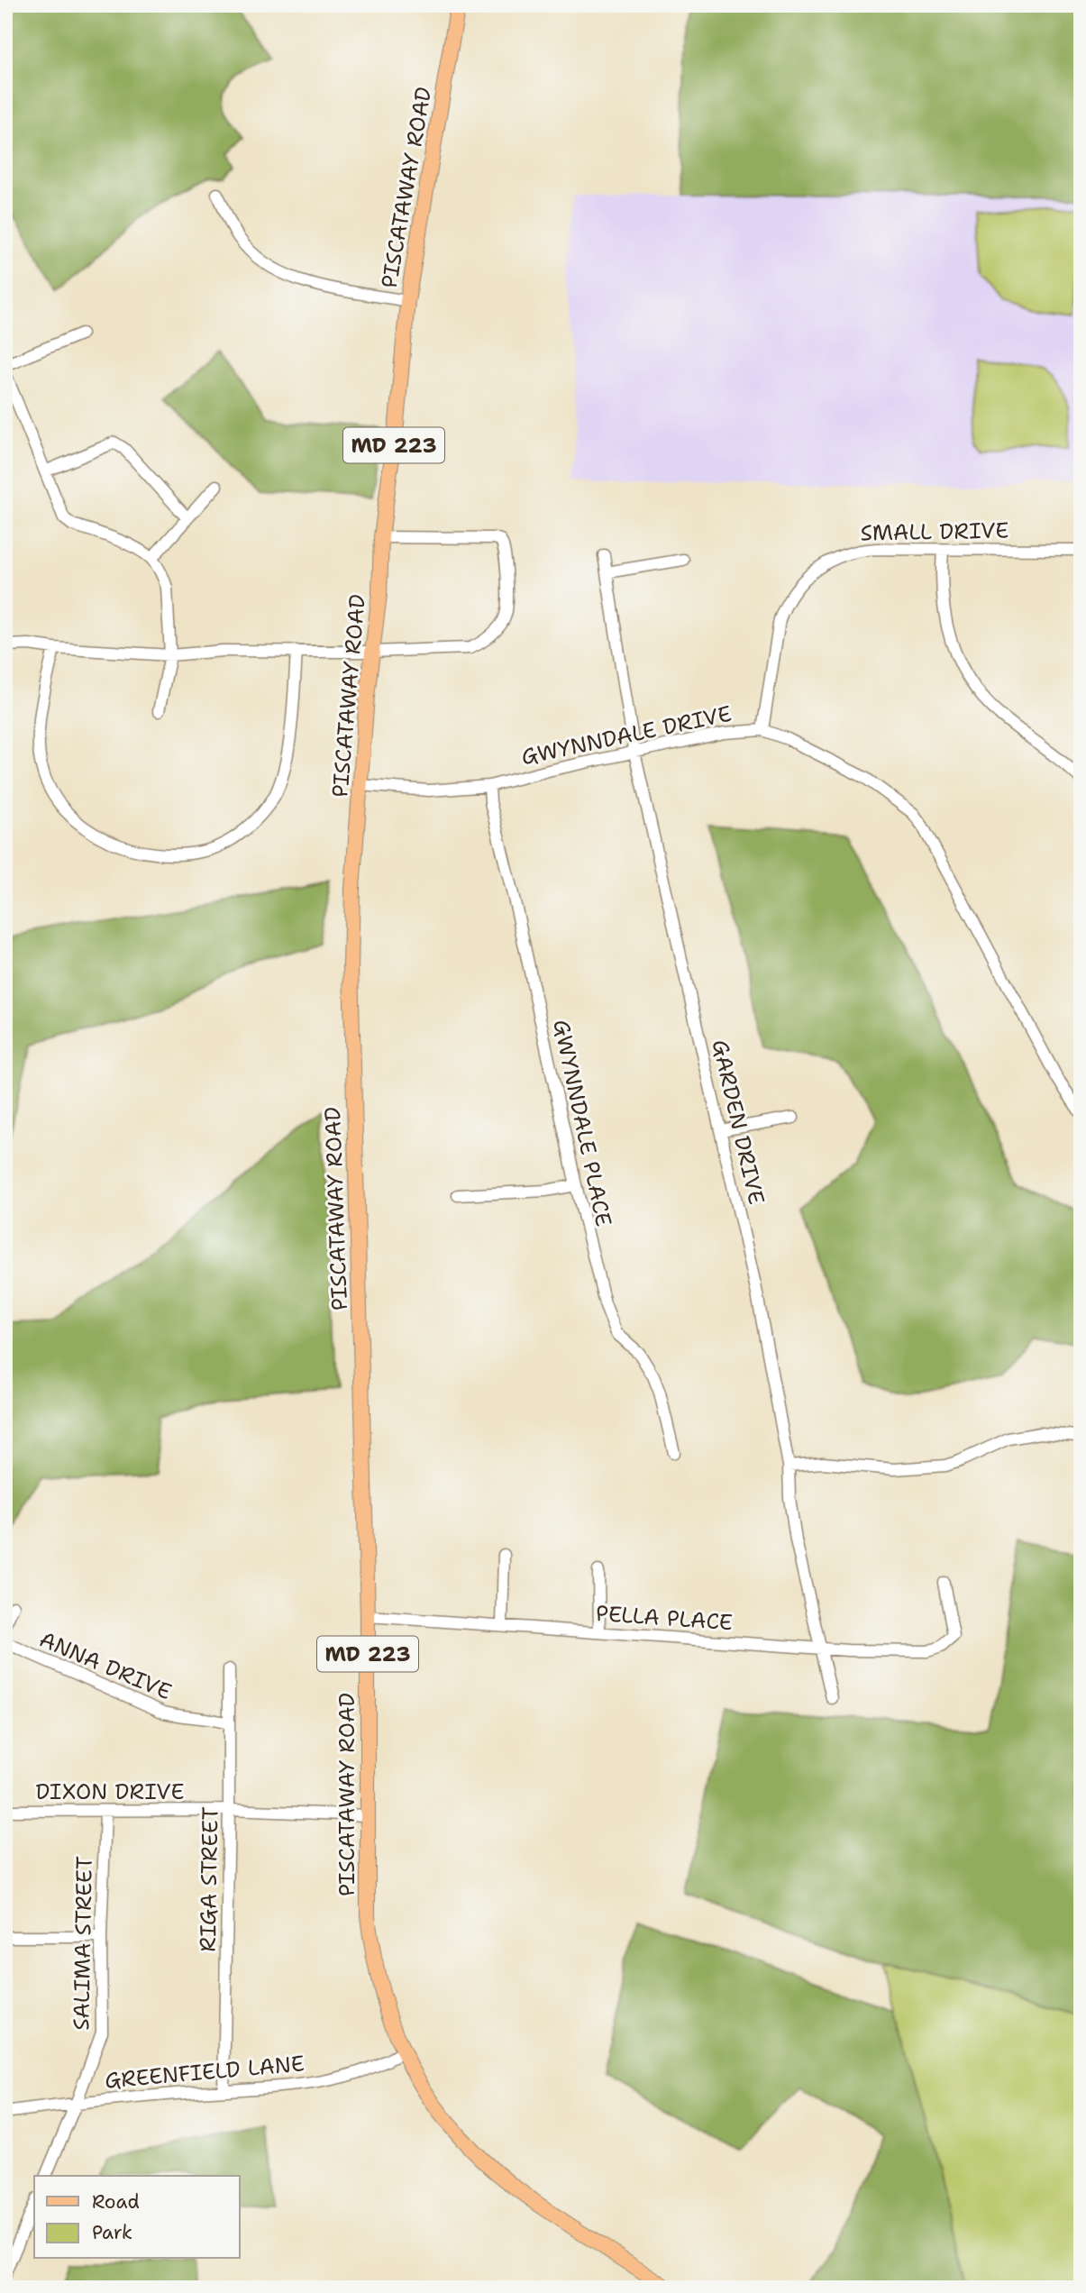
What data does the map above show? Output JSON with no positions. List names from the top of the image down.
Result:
{
  "streets": {
    "main road": ["PISCATAWAY ROAD", "MD 223"],
    "street": [
      "SMALL DRIVE",
      "GWYNNDALE DRIVE",
      "GARDEN DRIVE",
      "GWYNNDALE PLACE",
      "PELLA PLACE",
      "ANNA DRIVE",
      "DIXON DRIVE",
      "RIGA STREET",
      "SALIMA STREET",
      "GREENFIELD LANE"
    ]
  },
  "crossings": [
    ["PISCATAWAY ROAD", "GWYNNDALE DRIVE"],
    ["PISCATAWAY ROAD", "PELLA PLACE"],
    ["PISCATAWAY ROAD", "DIXON DRIVE"],
    ["PISCATAWAY ROAD", "GREENFIELD LANE"],
    ["SMALL DRIVE", "GWYNNDALE DRIVE"],
    ["GWYNNDALE DRIVE", "GARDEN DRIVE"],
    ["GWYNNDALE DRIVE", "GWYNNDALE PLACE"],
    ["GARDEN DRIVE", "PELLA PLACE"],
    ["ANNA DRIVE", "RIGA STREET"],
    ["DIXON DRIVE", "RIGA STREET"],
    ["DIXON DRIVE", "SALIMA STREET"],
    ["RIGA STREET", "GREENFIELD LANE"],
    ["SALIMA STREET", "GREENFIELD LANE"]
  ],
  "legend": ["Road", "Park"]
}
